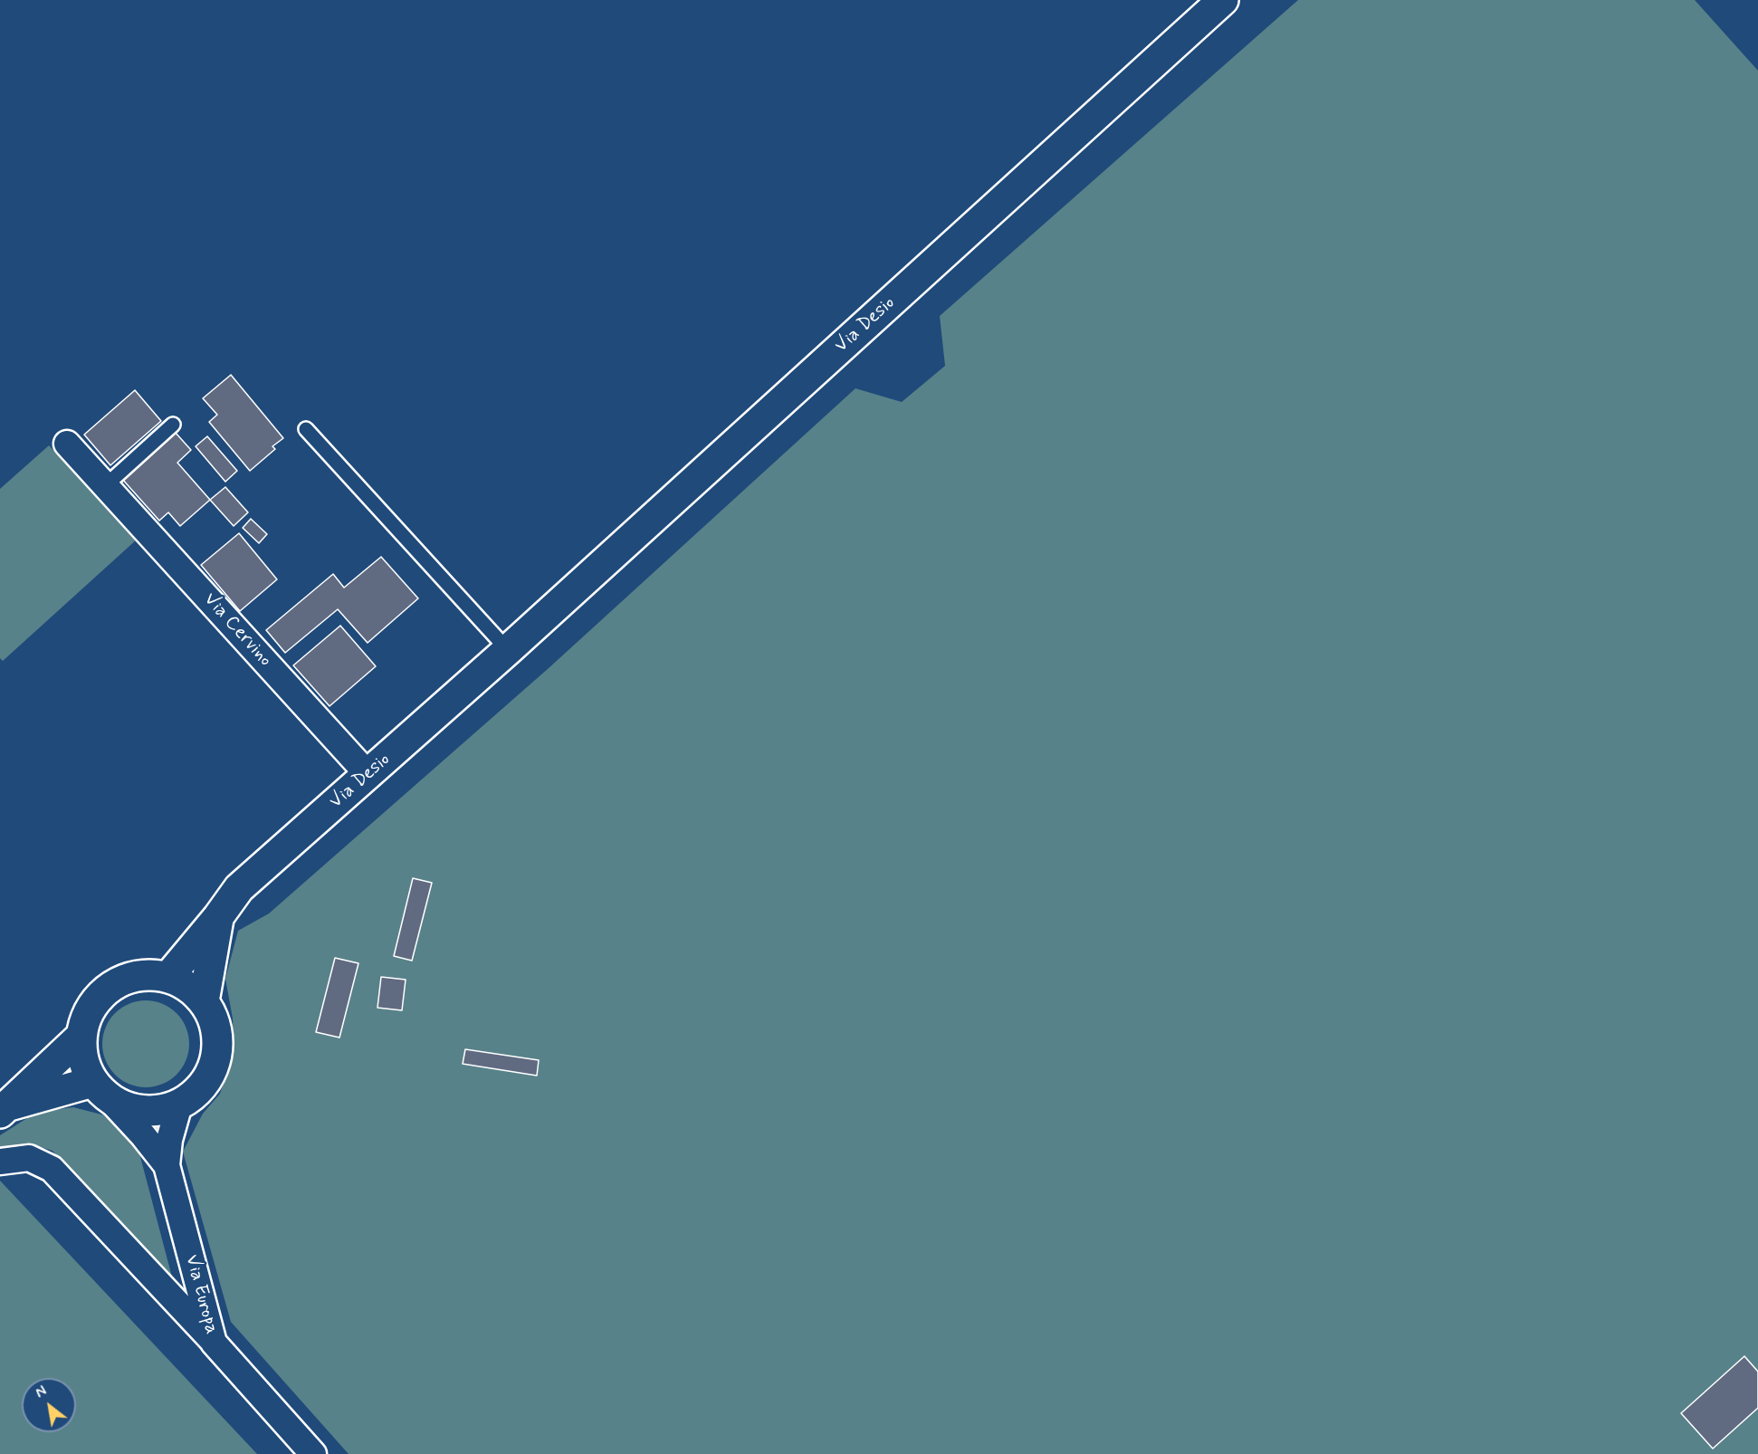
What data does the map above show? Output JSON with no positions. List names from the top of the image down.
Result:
{
  "streets": {
    "street": ["Via Desio", "Via Cervino", "Via Europa"]
  },
  "crossings": [
    ["Via Desio", "Via Cervino"],
    ["Via Desio", "Via Europa"]
  ],
  "north": "top left"
}
